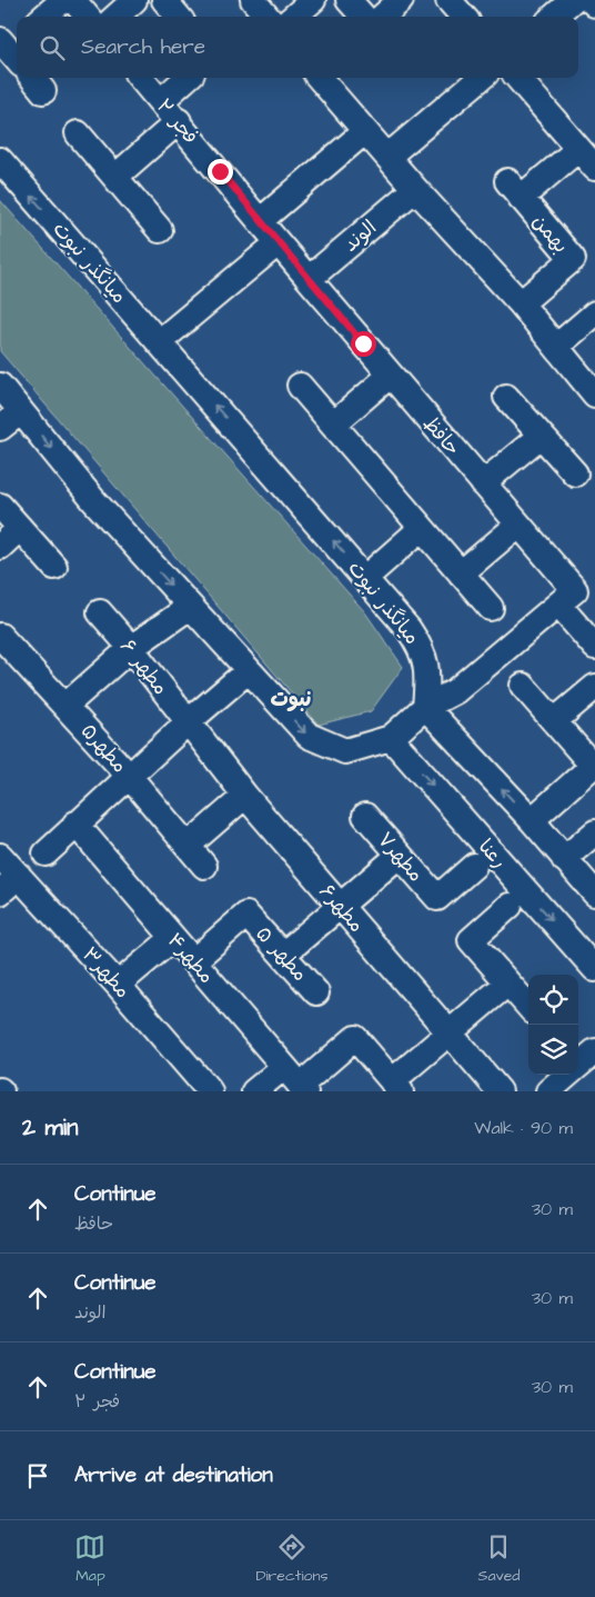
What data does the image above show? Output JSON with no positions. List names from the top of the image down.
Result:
{
  "streets": {
    "street": [
      "فجر ۲",
      "بهمن",
      "الوند",
      "میانگذر نبوت",
      "حافظ",
      "مطهر ۶",
      "مطهر۵",
      "رعنا",
      "مطهر۷",
      "مطهر۶",
      "مطهر ۵",
      "مطهر۴",
      "مطهر۳"
    ]
  },
  "crossings": [
    ["الوند", "حافظ"],
    ["مطهر ۶", "مطهر۶"],
    ["مطهر ۵", "مطهر۴"]
  ],
  "districts": ["نبوت"],
  "page": {
    "search": "Search here",
    "heading": ["2 min", "Walk · 90 m"],
    "list": [
      ["Continue", "حافظ", "30 m"],
      ["Continue", "الوند", "30 m"],
      ["Continue", "فجر ۲", "30 m"],
      "Arrive at destination"
    ],
    "nav": ["Map", "Directions", "Saved"]
  }
}
